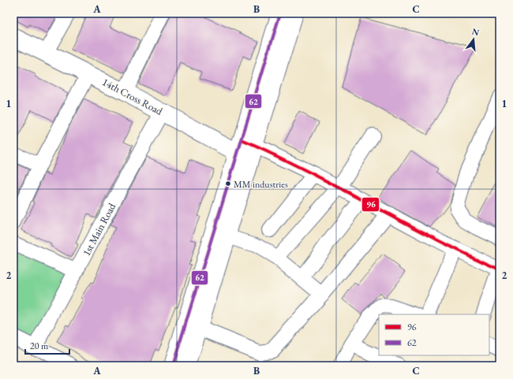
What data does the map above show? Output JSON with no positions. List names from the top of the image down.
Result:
{
  "streets": {
    "main road": ["14th Cross Road"],
    "street": ["1st Main Road"]
  },
  "crossings": [
    ["14th Cross Road", "1st Main Road"]
  ],
  "places": ["MM industries"],
  "lines": ["transit line 62", "transit line 96"],
  "legend": ["96", "62"],
  "scale_bar": "20 m",
  "north": "top",
  "grid": {
    "columns": ["A", "B", "C"],
    "rows": ["1", "2"]
  }
}
